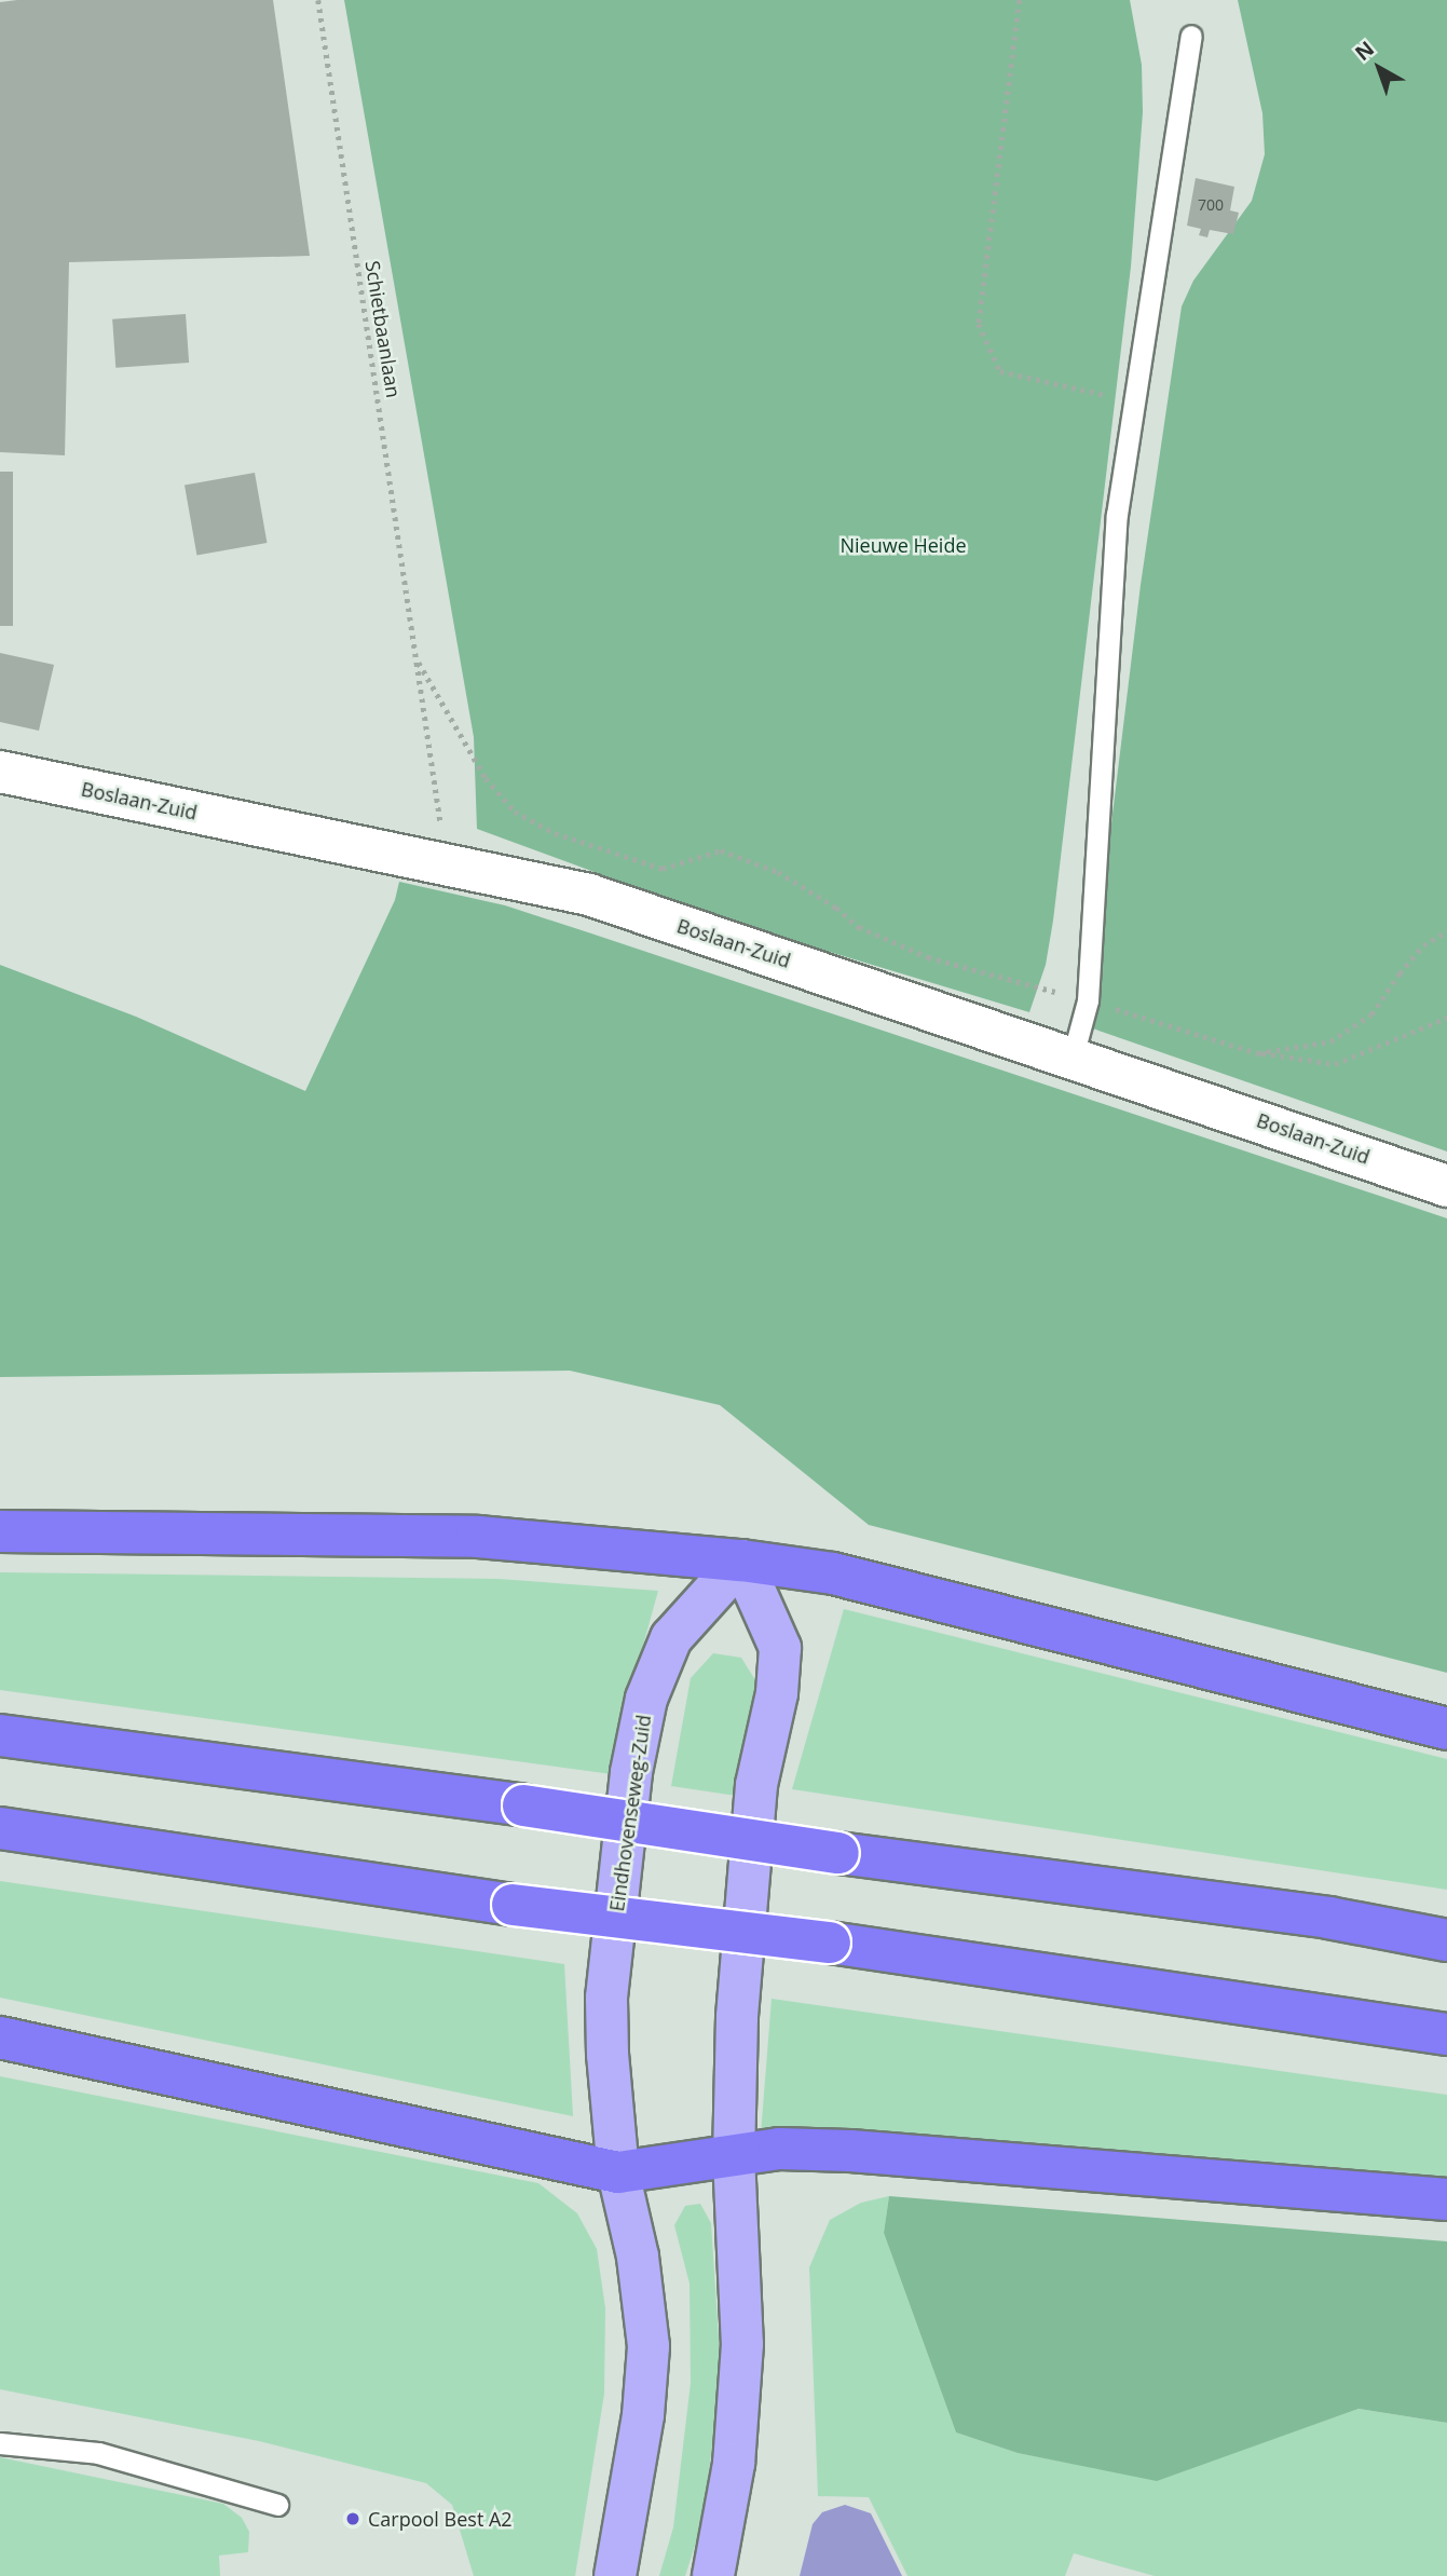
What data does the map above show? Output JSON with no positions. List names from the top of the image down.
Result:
{
  "streets": {
    "main road": ["Eindhovenseweg-Zuid"],
    "street": ["Boslaan-Zuid"],
    "path": ["Schietbaanlaan"]
  },
  "crossings": [
    ["Schietbaanlaan", "Boslaan-Zuid"]
  ],
  "parks": ["Nieuwe Heide"],
  "places": ["Carpool Best A2"],
  "house_numbers": ["700"],
  "north": "top left"
}
